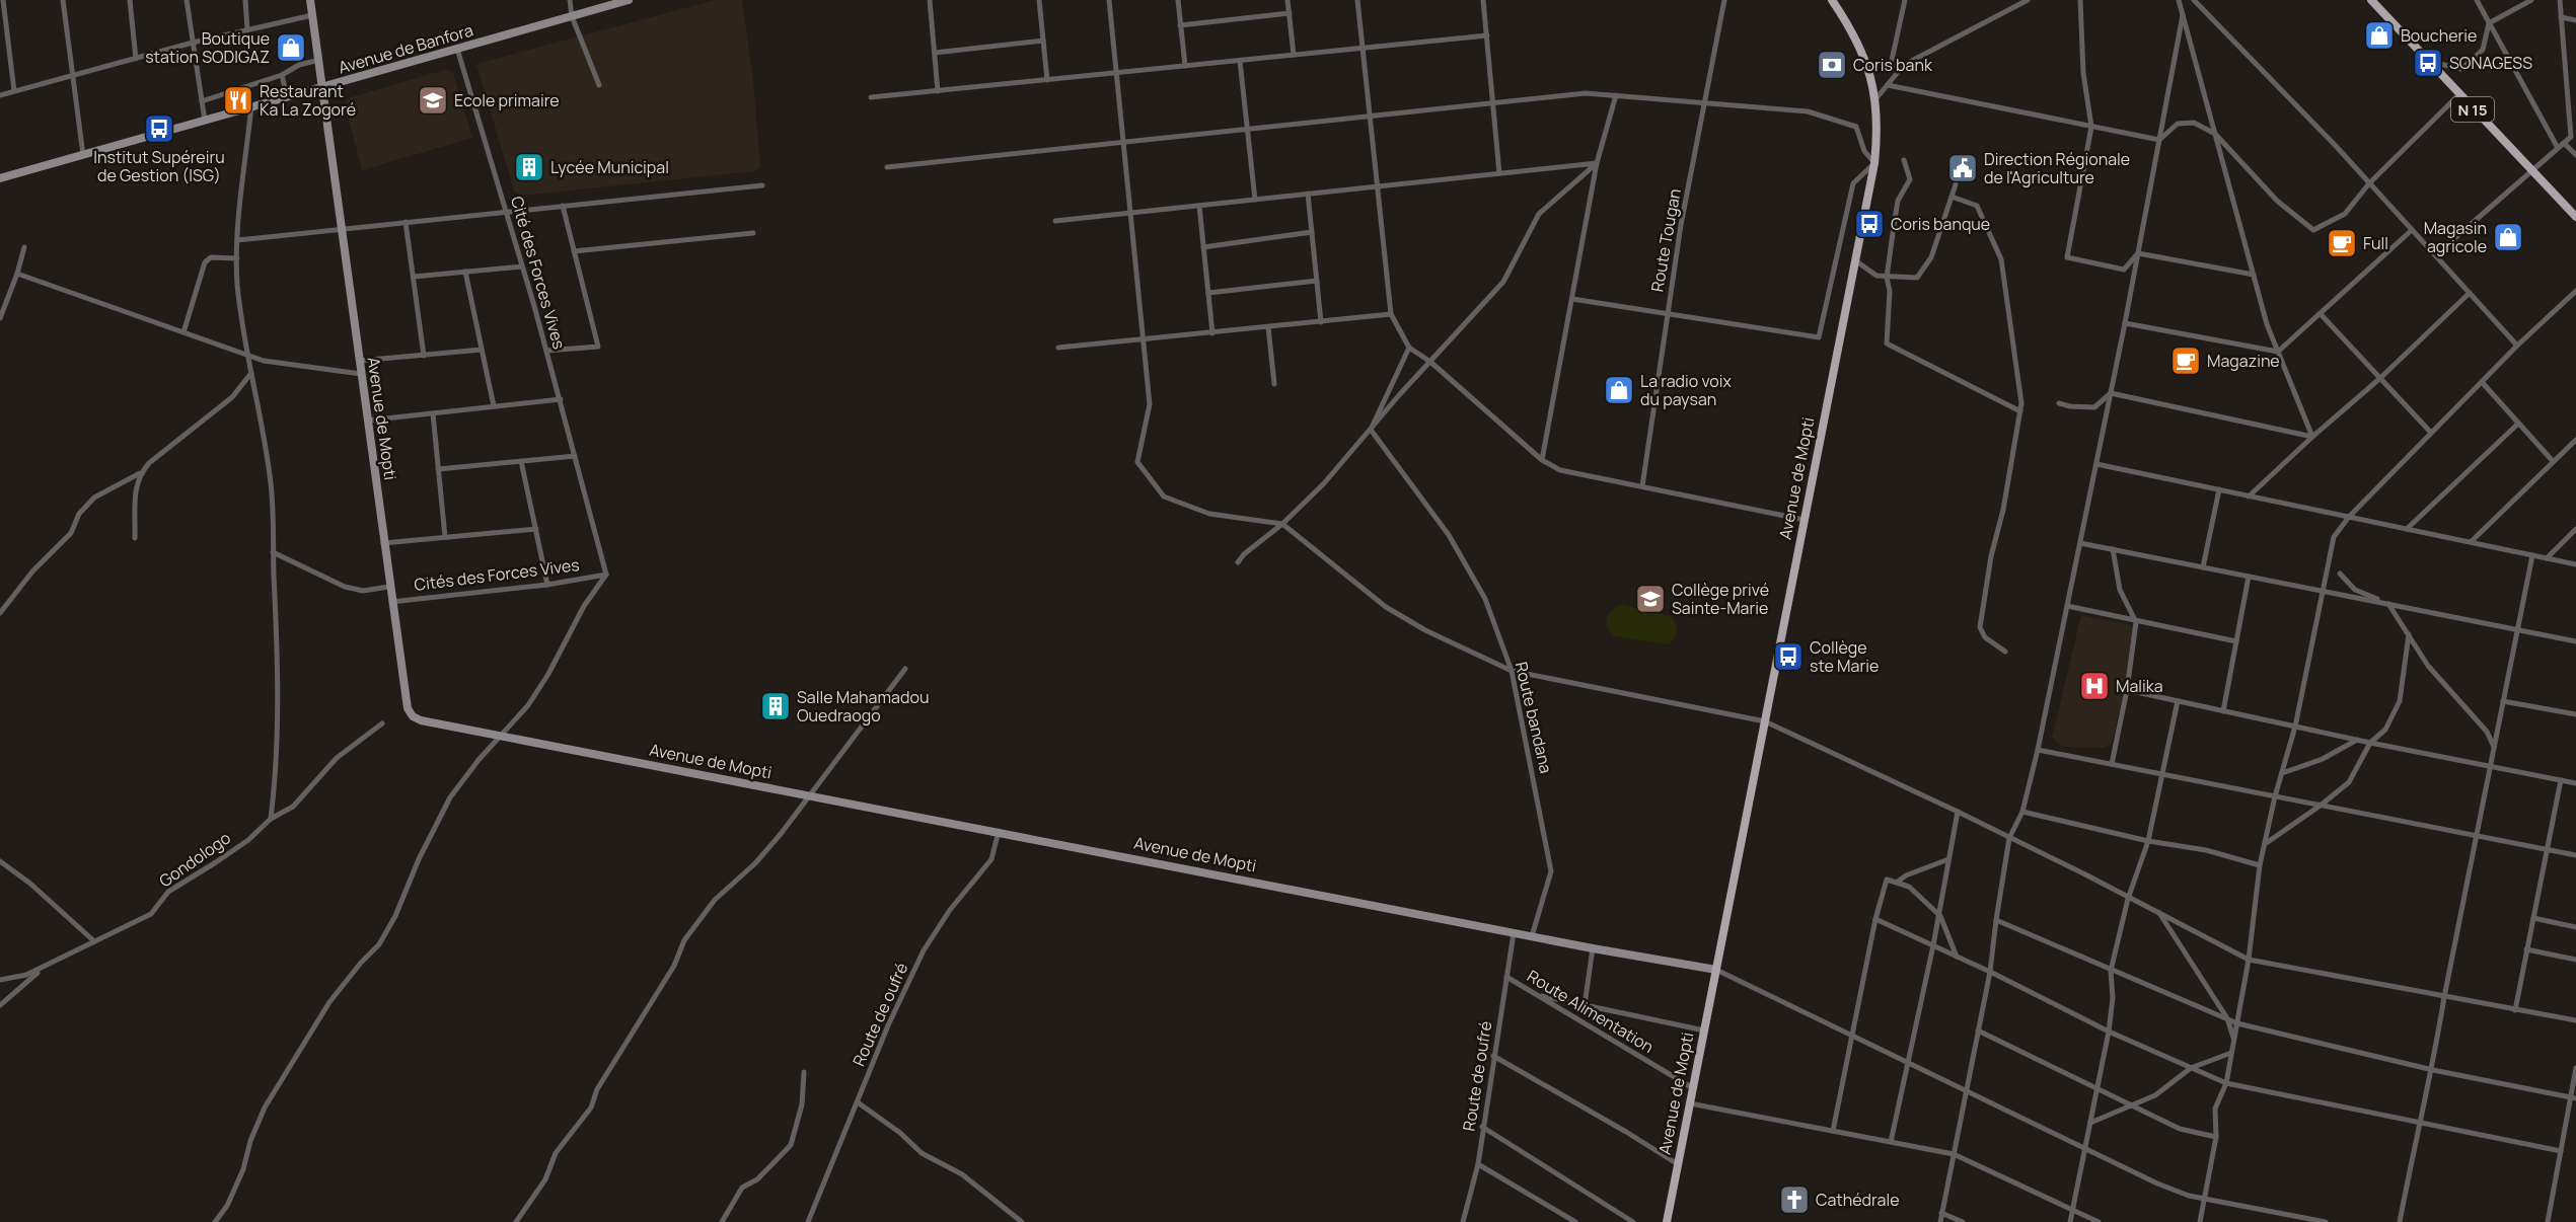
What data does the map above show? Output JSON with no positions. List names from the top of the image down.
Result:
{
  "streets": {
    "main road": ["N 15", "Avenue de Mopti"],
    "street": [
      "Avenue de Banfora",
      "Route Tougan",
      "Cité des Forces Vives",
      "Cités des Forces Vives",
      "Route bandana",
      "Gondologo",
      "Route Alimentation",
      "Route de oufré"
    ]
  },
  "crossings": [
    ["Avenue de Banfora", "Cité des Forces Vives"],
    ["Avenue de Banfora", "Avenue de Mopti"],
    ["Cité des Forces Vives", "Cités des Forces Vives"],
    ["Avenue de Mopti", "Cités des Forces Vives"],
    ["Avenue de Mopti", "Route bandana"],
    ["Avenue de Mopti", "Route Alimentation"],
    ["Avenue de Mopti", "Route de oufré"],
    ["Route Alimentation", "Route de oufré"]
  ],
  "places": {
    "shop": [
      "Boucherie",
      "Boutique station SODIGAZ",
      "Magasin agricole",
      "La radio voix du paysan"
    ],
    "bus stop": [
      "SONAGESS",
      "Institut Supéreiru de Gestion (ISG)",
      "Coris banque",
      "Collège ste Marie"
    ],
    "bank": ["Coris bank"],
    "restaurant": ["Restaurant Ka La Zogoré"],
    "school or university": ["Ecole primaire", "Collège privé Sainte-Marie"],
    "building": ["Lycée Municipal", "Salle Mahamadou Ouedraogo"],
    "public building": ["Direction Régionale de l'Agriculture"],
    "cafe": ["Full", "Magazine"],
    "hospital": ["Malika"],
    "church": ["Cathédrale"]
  }
}
